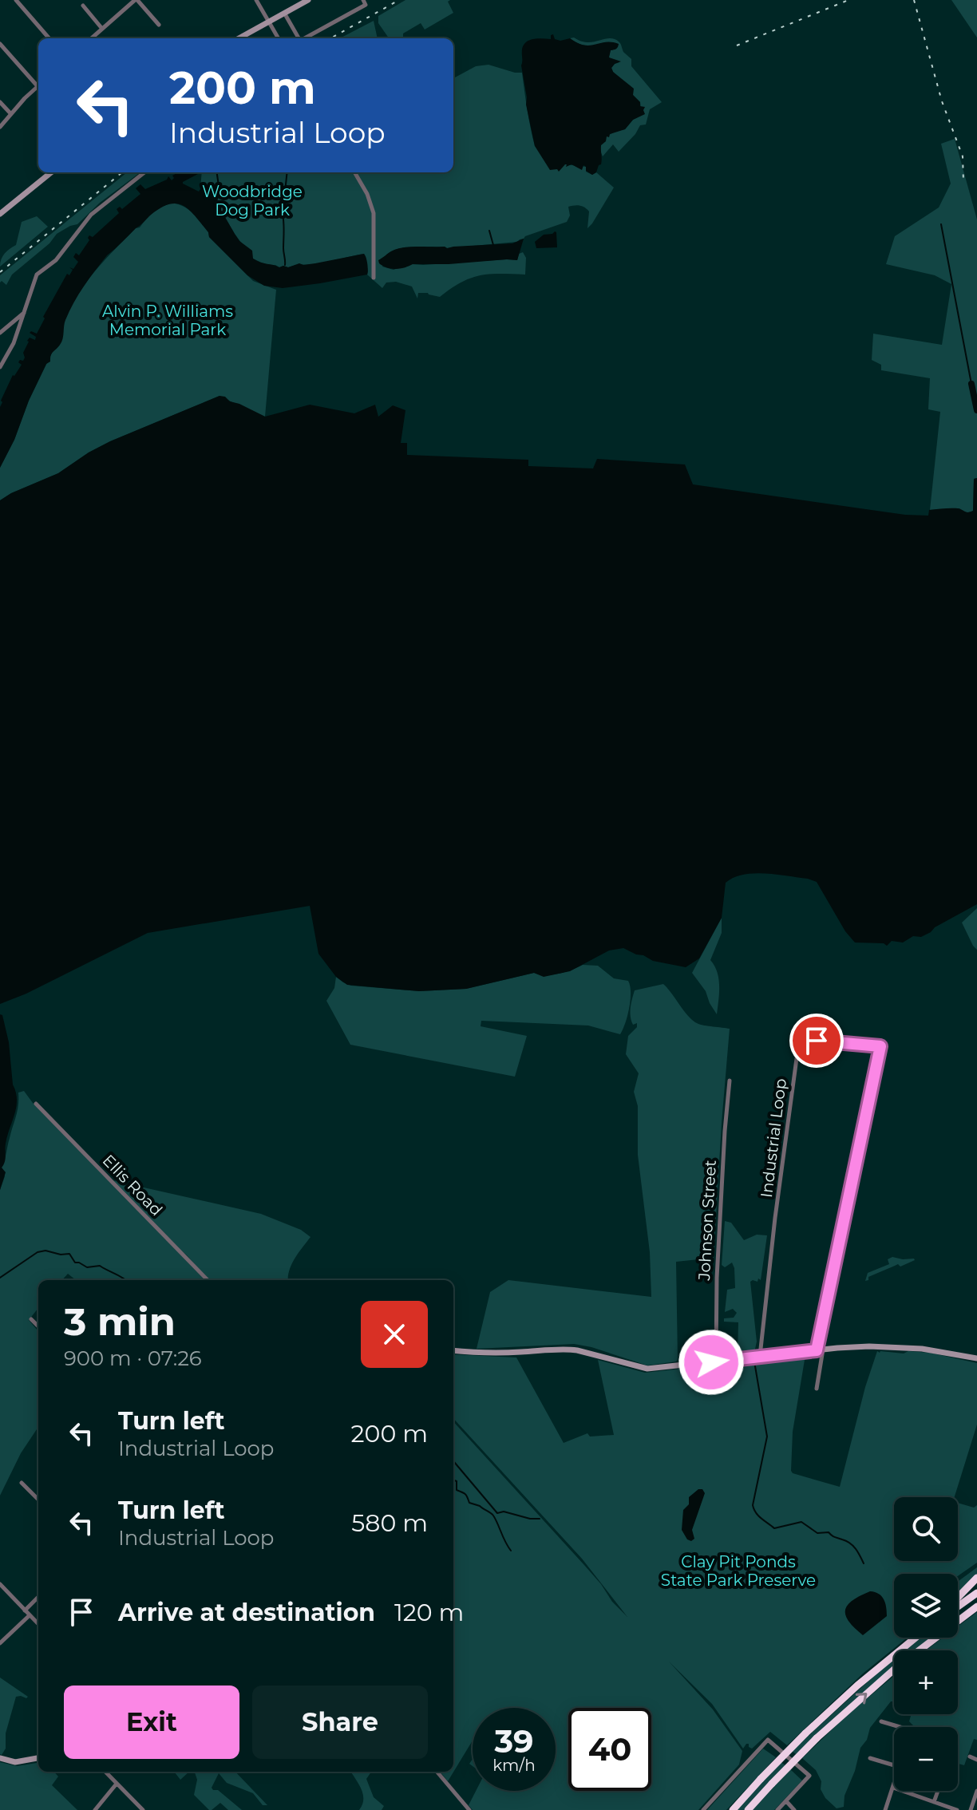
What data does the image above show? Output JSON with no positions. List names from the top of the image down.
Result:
{
  "streets": {
    "street": ["Industrial Loop", "Ellis Road", "Johnson Street"]
  },
  "parks": ["Woodbridge Dog Park", "Alvin P. Williams Memorial Park", "Clay Pit Ponds State Park Preserve"],
  "page": {
    "turn": ["200 m", "Industrial Loop"],
    "heading": ["3 min", "900 m · 07:26"],
    "list": [
      {
        "name": "Turn left",
        "note": "Industrial Loop",
        "value": "200 m"
      },
      {
        "name": "Turn left",
        "note": "Industrial Loop",
        "value": "580 m"
      },
      {
        "name": "Arrive at destination",
        "value": "120 m"
      }
    ],
    "map_buttons": ["+", "−"],
    "buttons": ["Exit", "Share"],
    "speed": "39 km/h",
    "limit": "40"
  }
}
